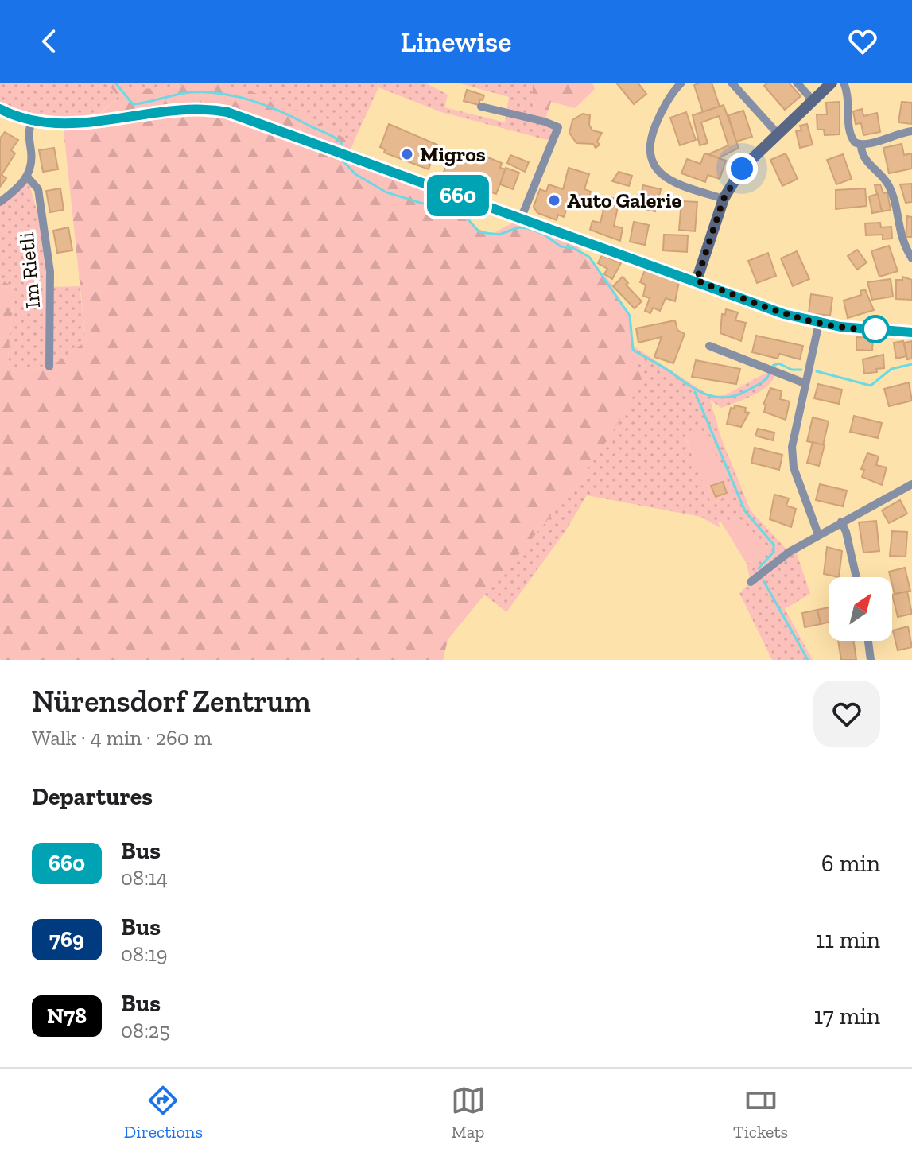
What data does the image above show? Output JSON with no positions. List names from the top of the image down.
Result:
{
  "streets": {
    "street": ["Im Rietli"]
  },
  "places": ["Migros", "Auto Galerie"],
  "lines": ["bus line 660"],
  "north": "top right",
  "page": {
    "header": "Linewise",
    "on_map": "660",
    "heading": [
      ["Nürensdorf Zentrum", "Walk · 4 min · 260 m"],
      "Departures"
    ],
    "list": [
      {
        "mark": "660",
        "name": "Bus",
        "note": "08:14",
        "value": "6 min"
      },
      {
        "mark": "769",
        "name": "Bus",
        "note": "08:19",
        "value": "11 min"
      },
      {
        "mark": "N78",
        "name": "Bus",
        "note": "08:25",
        "value": "17 min"
      }
    ],
    "tabs": ["Directions", "Map", "Tickets"]
  }
}
